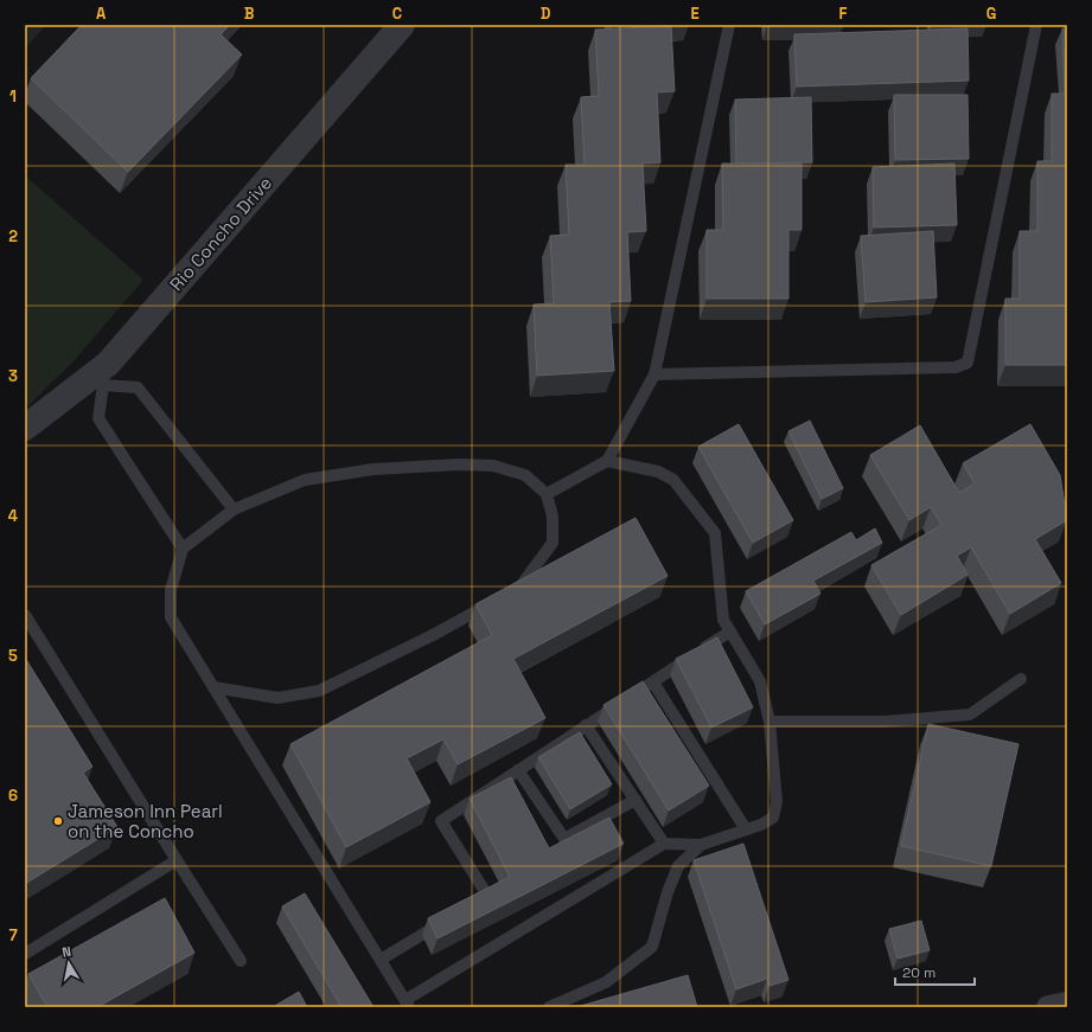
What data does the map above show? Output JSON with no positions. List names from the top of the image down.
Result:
{
  "streets": {
    "street": ["Rio Concho Drive"]
  },
  "places": ["Jameson Inn Pearl on the Concho"],
  "scale_bar": "20 m",
  "north": "top",
  "grid": {
    "columns": [
      "A",
      "B",
      "C",
      "D",
      "E",
      "F",
      "G"
    ],
    "rows": [
      "1",
      "2",
      "3",
      "4",
      "5",
      "6",
      "7"
    ]
  }
}
